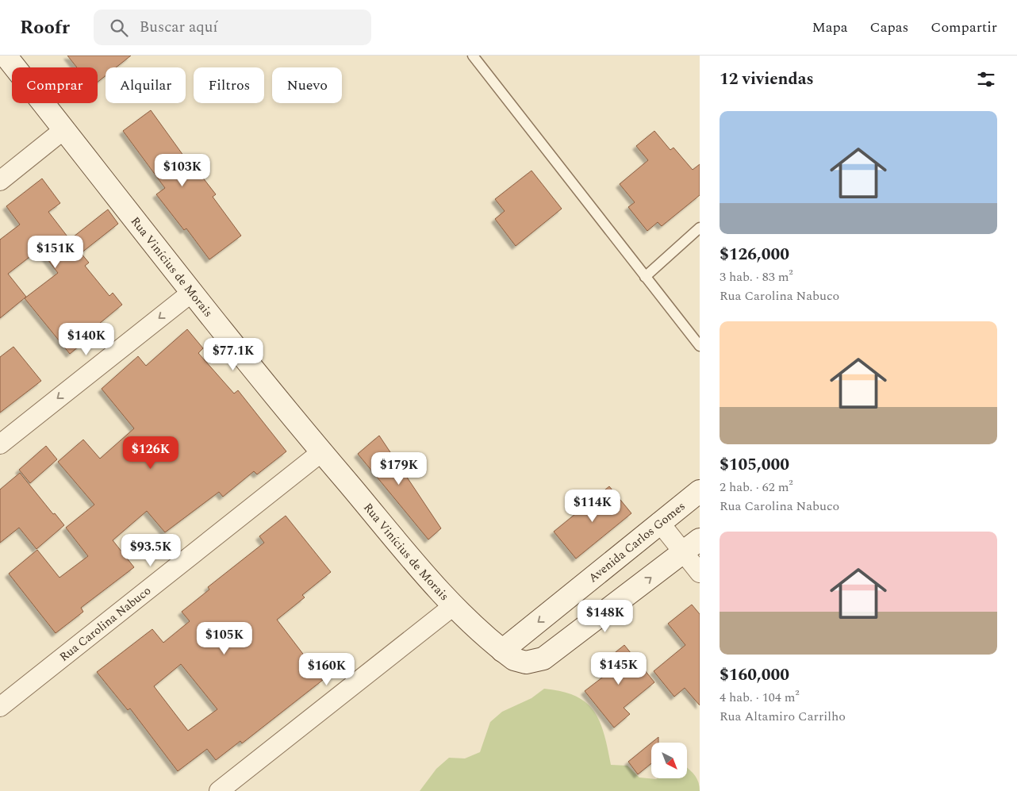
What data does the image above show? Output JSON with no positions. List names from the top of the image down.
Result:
{
  "streets": {
    "street": ["Rua Vinícius de Morais", "Avenida Carlos Gomes", "Rua Carolina Nabuco"]
  },
  "crossings": [
    ["Rua Vinícius de Morais", "Avenida Carlos Gomes"],
    ["Rua Vinícius de Morais", "Rua Carolina Nabuco"]
  ],
  "north": "bottom right",
  "page": {
    "header": "Roofr",
    "search": "Buscar aquí",
    "nav": ["Mapa", "Capas", "Compartir"],
    "heading": "12 viviendas",
    "chip": [
      "Comprar",
      "Alquilar",
      "Filtros",
      "Nuevo"
    ],
    "list": [
      {
        "name": "$126,000",
        "note": "3 hab. · 83 m² · Rua Carolina Nabuco"
      },
      {
        "name": "$105,000",
        "note": "2 hab. · 62 m² · Rua Carolina Nabuco"
      },
      {
        "name": "$160,000",
        "note": "4 hab. · 104 m² · Rua Altamiro Carrilho"
      }
    ],
    "price": [
      "$103K",
      "$151K",
      "$140K",
      "$77.1K",
      "$126K",
      "$179K",
      "$114K",
      "$93.5K",
      "$148K",
      "$105K",
      "$145K",
      "$160K"
    ]
  }
}
